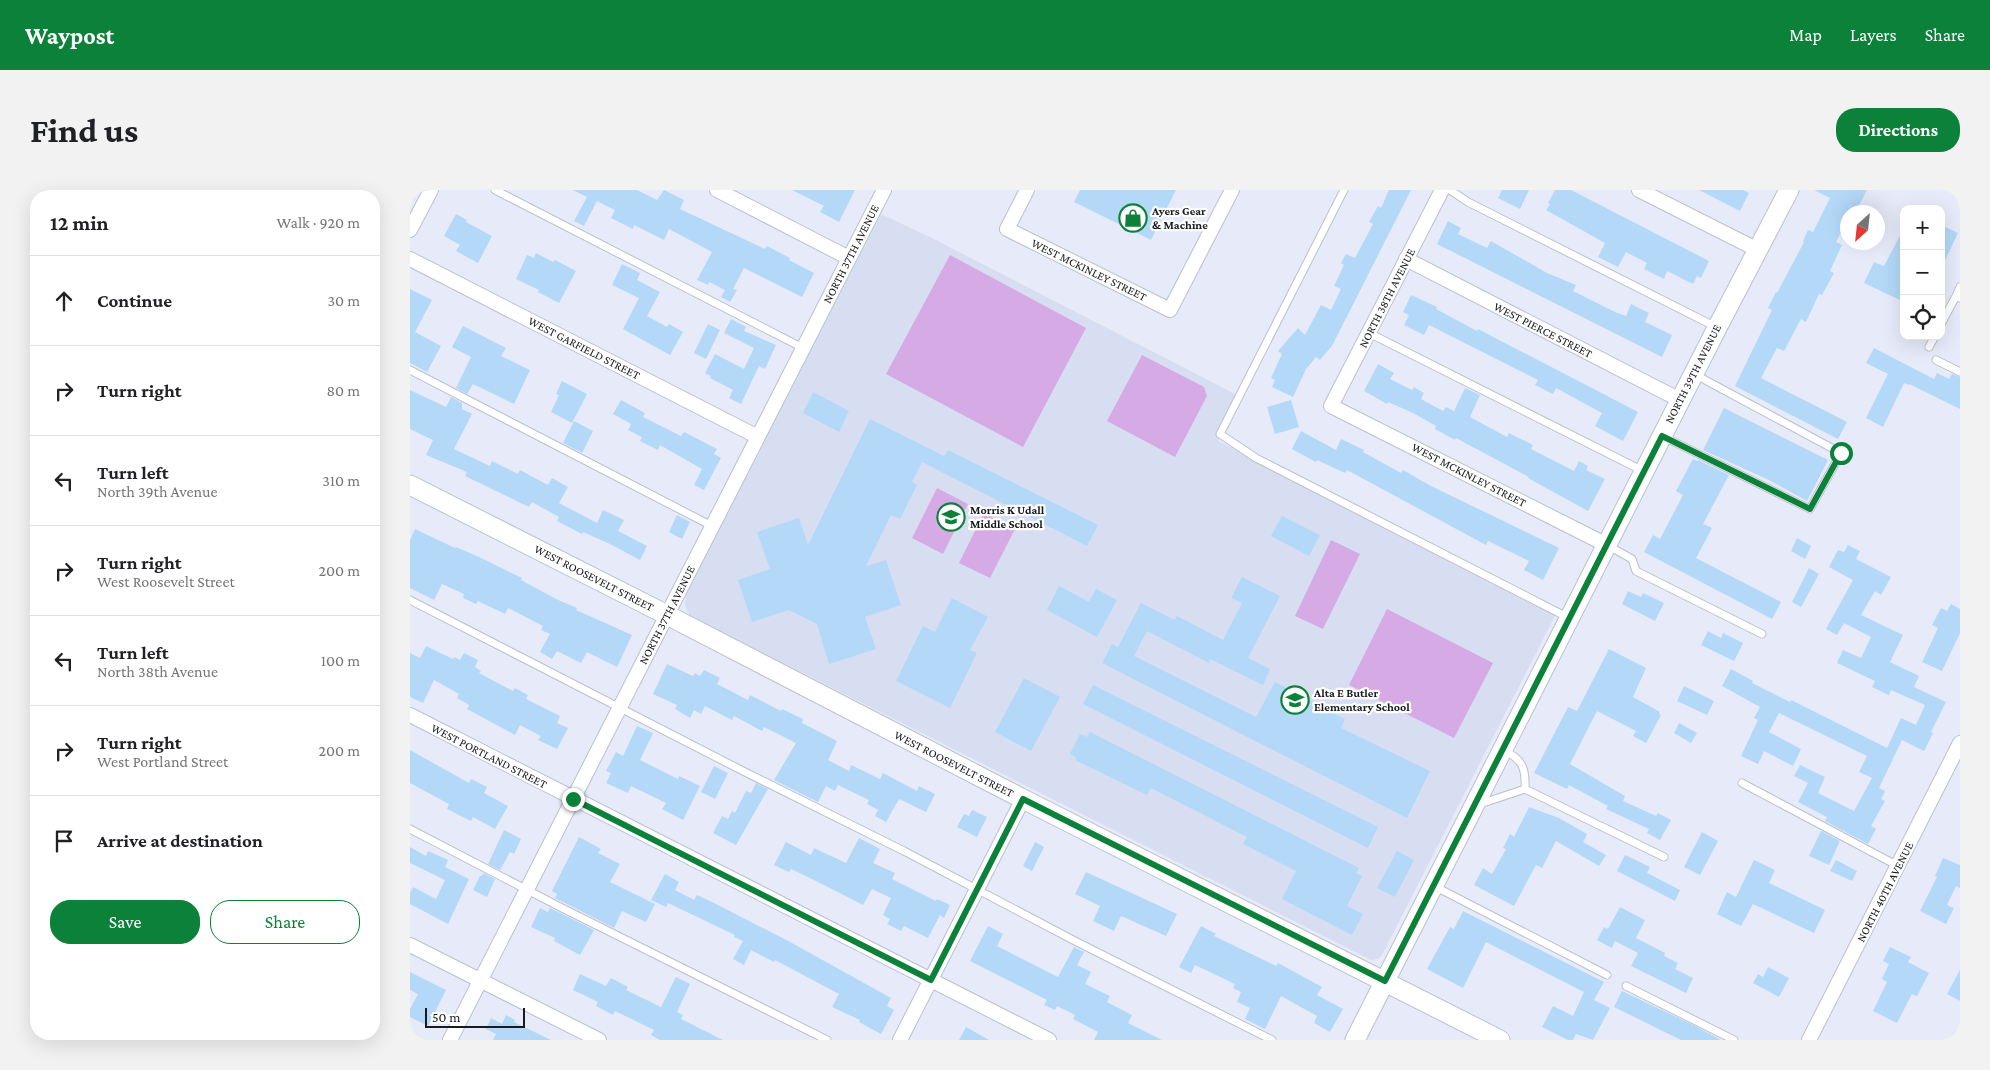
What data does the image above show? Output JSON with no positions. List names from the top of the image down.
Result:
{
  "streets": {
    "street": [
      "NORTH 37TH AVENUE",
      "WEST MCKINLEY STREET",
      "NORTH 38TH AVENUE",
      "WEST PIERCE STREET",
      "WEST GARFIELD STREET",
      "NORTH 39TH AVENUE",
      "WEST ROOSEVELT STREET",
      "WEST PORTLAND STREET",
      "NORTH 40TH AVENUE"
    ]
  },
  "crossings": [
    ["NORTH 37TH AVENUE", "WEST GARFIELD STREET"],
    ["NORTH 37TH AVENUE", "WEST ROOSEVELT STREET"],
    ["NORTH 37TH AVENUE", "WEST PORTLAND STREET"],
    ["WEST MCKINLEY STREET", "NORTH 38TH AVENUE"],
    ["WEST MCKINLEY STREET", "NORTH 39TH AVENUE"],
    ["NORTH 38TH AVENUE", "WEST PIERCE STREET"],
    ["WEST PIERCE STREET", "NORTH 39TH AVENUE"],
    ["NORTH 39TH AVENUE", "WEST ROOSEVELT STREET"]
  ],
  "places": {
    "shop": ["Ayers Gear & Machine"],
    "school or university": ["Morris K Udall Middle School", "Alta E Butler Elementary School"]
  },
  "scale_bar": "50 m",
  "north": "bottom left",
  "page": {
    "header": "Waypost",
    "nav": ["Map", "Layers", "Share"],
    "buttons": [
      "Directions",
      ["Save", "Share"]
    ],
    "title": "Find us",
    "heading": ["12 min", "Walk · 920 m"],
    "map_buttons": ["+", "−"],
    "list": [
      ["Continue", "30 m"],
      ["Turn right", "80 m"],
      ["Turn left", "North 39th Avenue", "310 m"],
      ["Turn right", "West Roosevelt Street", "200 m"],
      ["Turn left", "North 38th Avenue", "100 m"],
      ["Turn right", "West Portland Street", "200 m"],
      "Arrive at destination"
    ],
    "scale": "50 m"
  }
}
